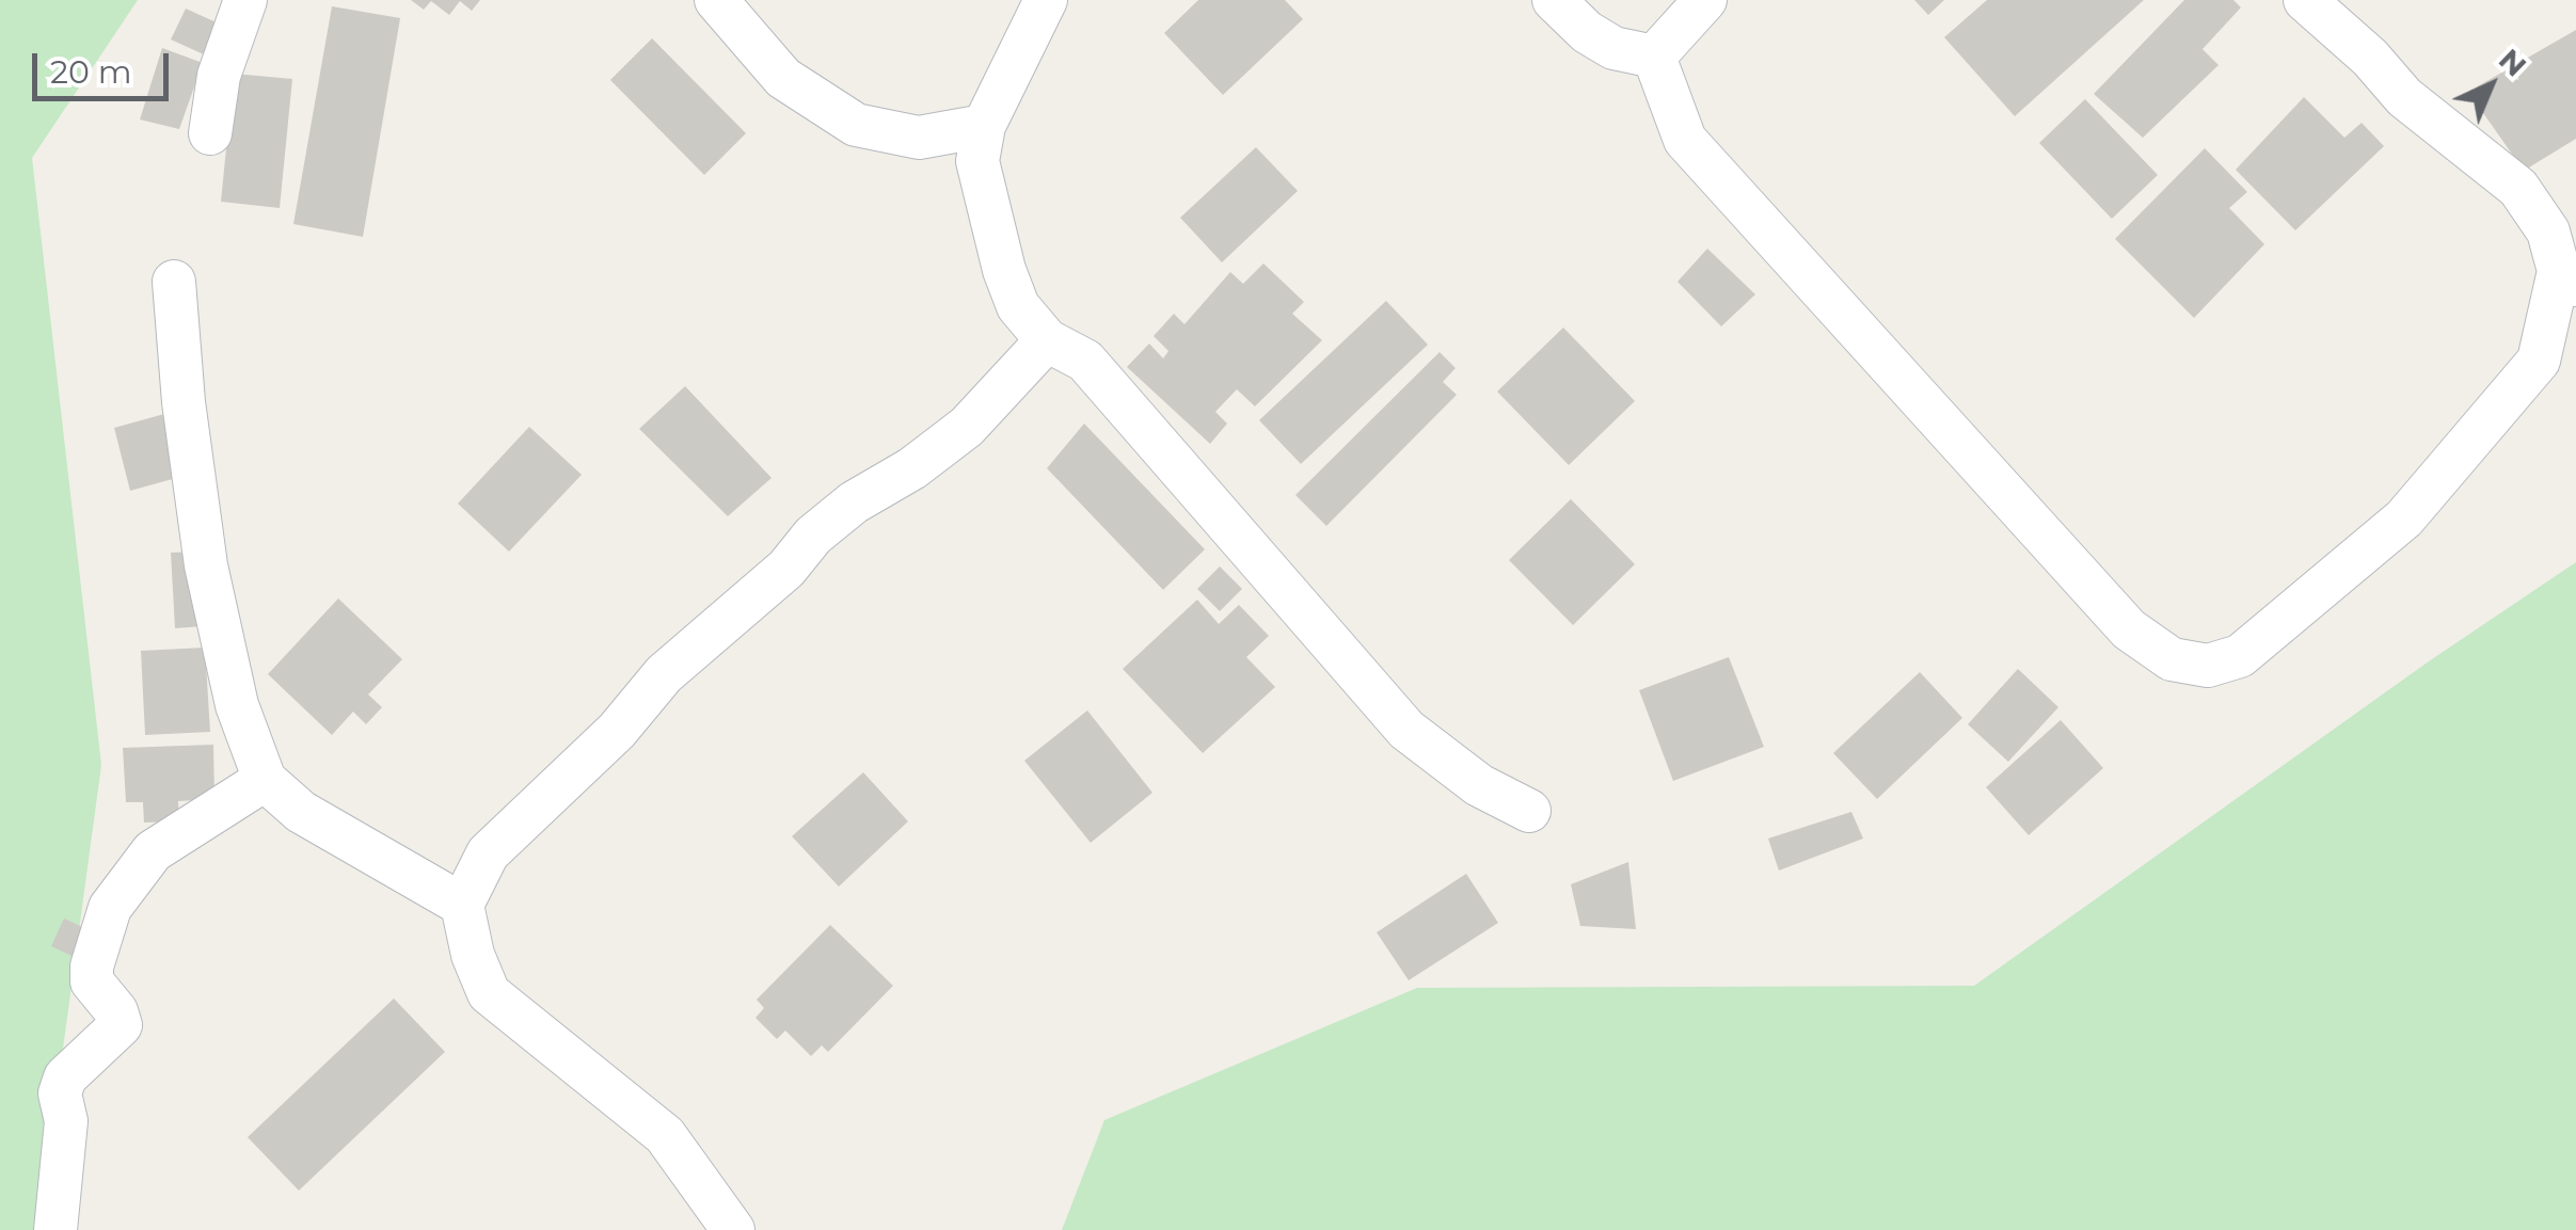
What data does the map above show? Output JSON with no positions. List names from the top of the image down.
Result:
{
  "scale_bar": "20 m",
  "north": "top right"
}
